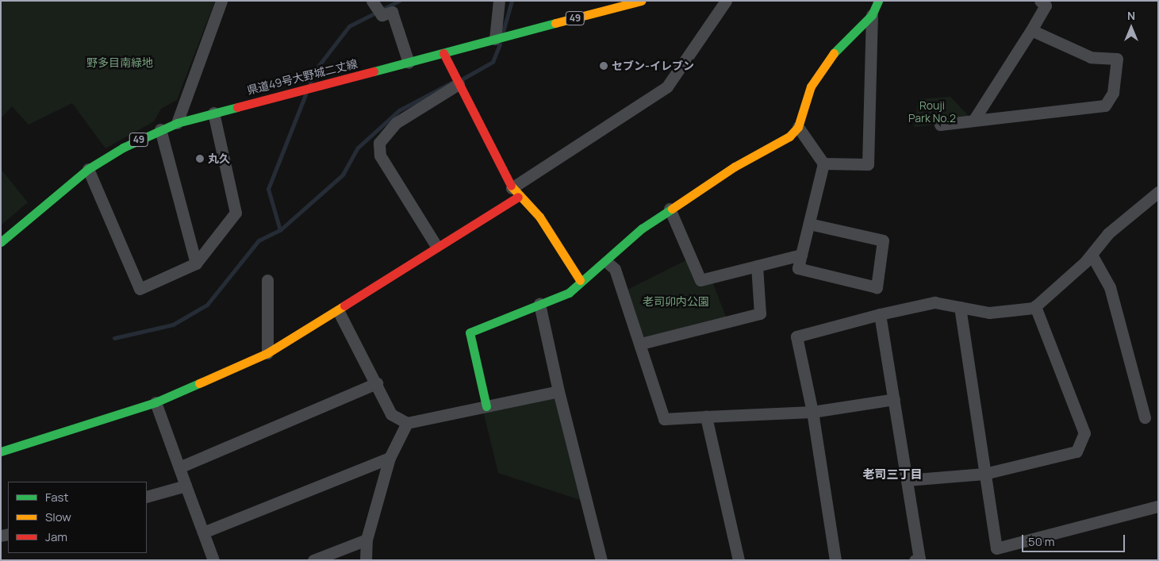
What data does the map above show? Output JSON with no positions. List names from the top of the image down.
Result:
{
  "streets": {
    "street": ["49", "県道49号大野城二丈線"]
  },
  "districts": ["老司三丁目"],
  "parks": ["野多目南緑地", "Rouji Park No.2", "老司卯内公園"],
  "places": ["セブン-イレブン", "丸久"],
  "legend": ["Fast", "Slow", "Jam"],
  "scale_bar": "50 m",
  "north": "top"
}
